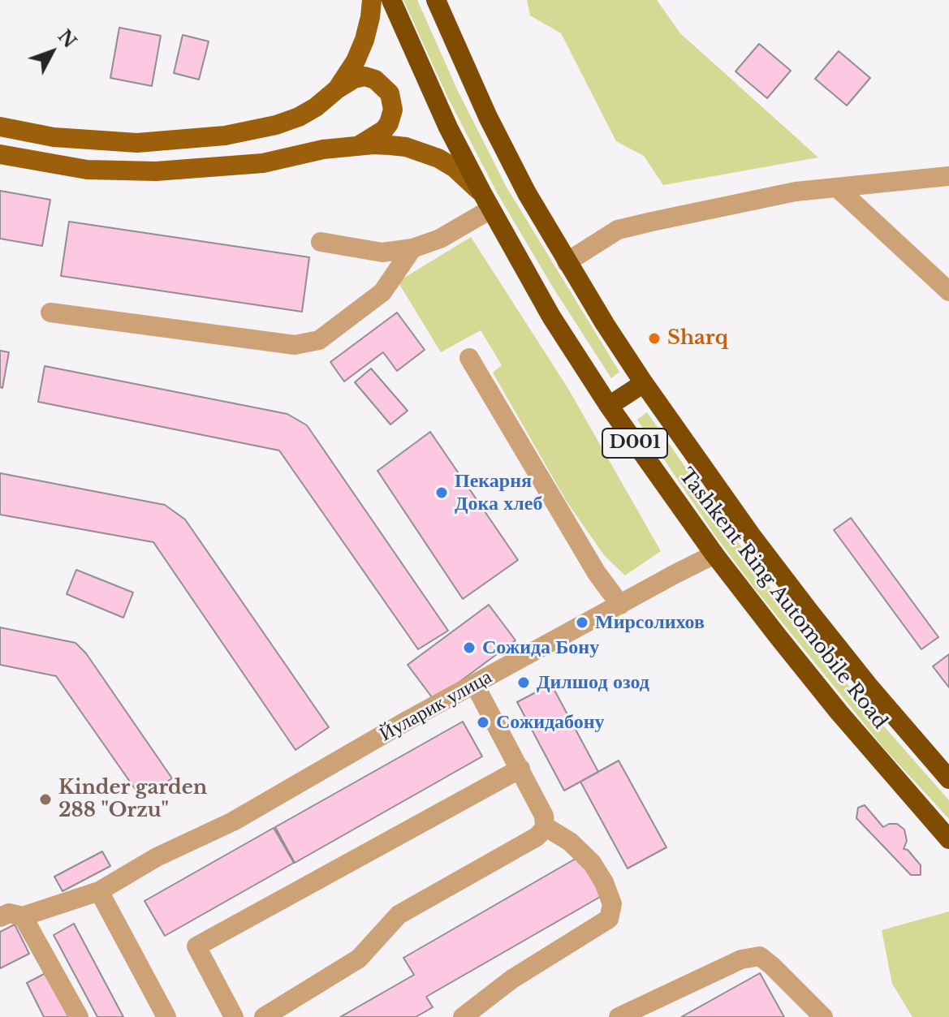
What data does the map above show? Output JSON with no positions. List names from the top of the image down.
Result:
{
  "streets": {
    "highway": ["D001", "Tashkent Ring Automobile Road"],
    "street": ["Йуларик улица"]
  },
  "crossings": [
    ["Tashkent Ring Automobile Road", "Йуларик улица"]
  ],
  "places": [
    "Sharq",
    "Пекарня Дока хлеб",
    "Мирсолихов",
    "Сожида Бону",
    "Дилшод озод",
    "Сожидабону",
    "Kinder garden 288 \"Orzu\""
  ],
  "north": "top right"
}
